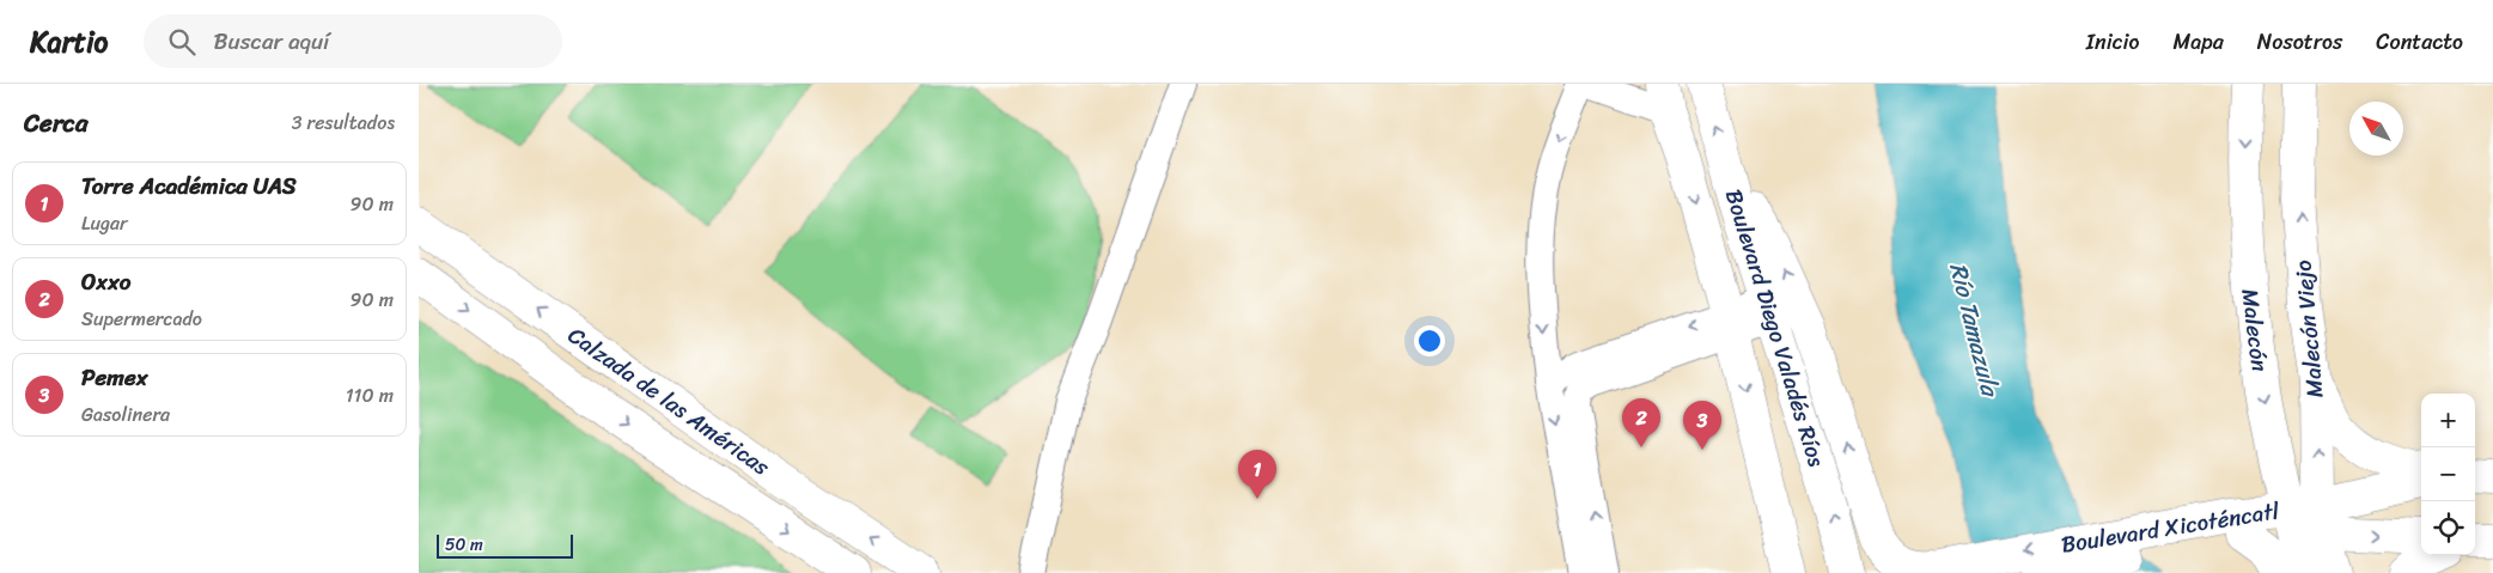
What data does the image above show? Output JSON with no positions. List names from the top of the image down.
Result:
{
  "streets": {
    "main road": [
      "Boulevard Diego Valadés Ríos",
      "Malecón Viejo",
      "Malecón",
      "Calzada de las Américas",
      "Boulevard Xicoténcatl"
    ]
  },
  "crossings": [
    ["Boulevard Diego Valadés Ríos", "Boulevard Xicoténcatl"],
    ["Malecón Viejo", "Malecón"],
    ["Malecón Viejo", "Boulevard Xicoténcatl"],
    ["Malecón", "Boulevard Xicoténcatl"]
  ],
  "one_way": ["Malecón Viejo", "Malecón"],
  "water": ["Río Tamazula"],
  "scale_bar": "50 m",
  "north": "top left",
  "page": {
    "header": "Kartio",
    "search": "Buscar aquí",
    "nav": [
      "Inicio",
      "Mapa",
      "Nosotros",
      "Contacto"
    ],
    "heading": ["Cerca", "3 resultados"],
    "list": [
      {
        "mark": "1",
        "name": "Torre Académica UAS",
        "note": "Lugar",
        "value": "90 m"
      },
      {
        "mark": "2",
        "name": "Oxxo",
        "note": "Supermercado",
        "value": "90 m"
      },
      {
        "mark": "3",
        "name": "Pemex",
        "note": "Gasolinera",
        "value": "110 m"
      }
    ],
    "map_buttons": ["+", "−"],
    "pins": ["2", "3", "1"],
    "scale": "50 m"
  }
}
